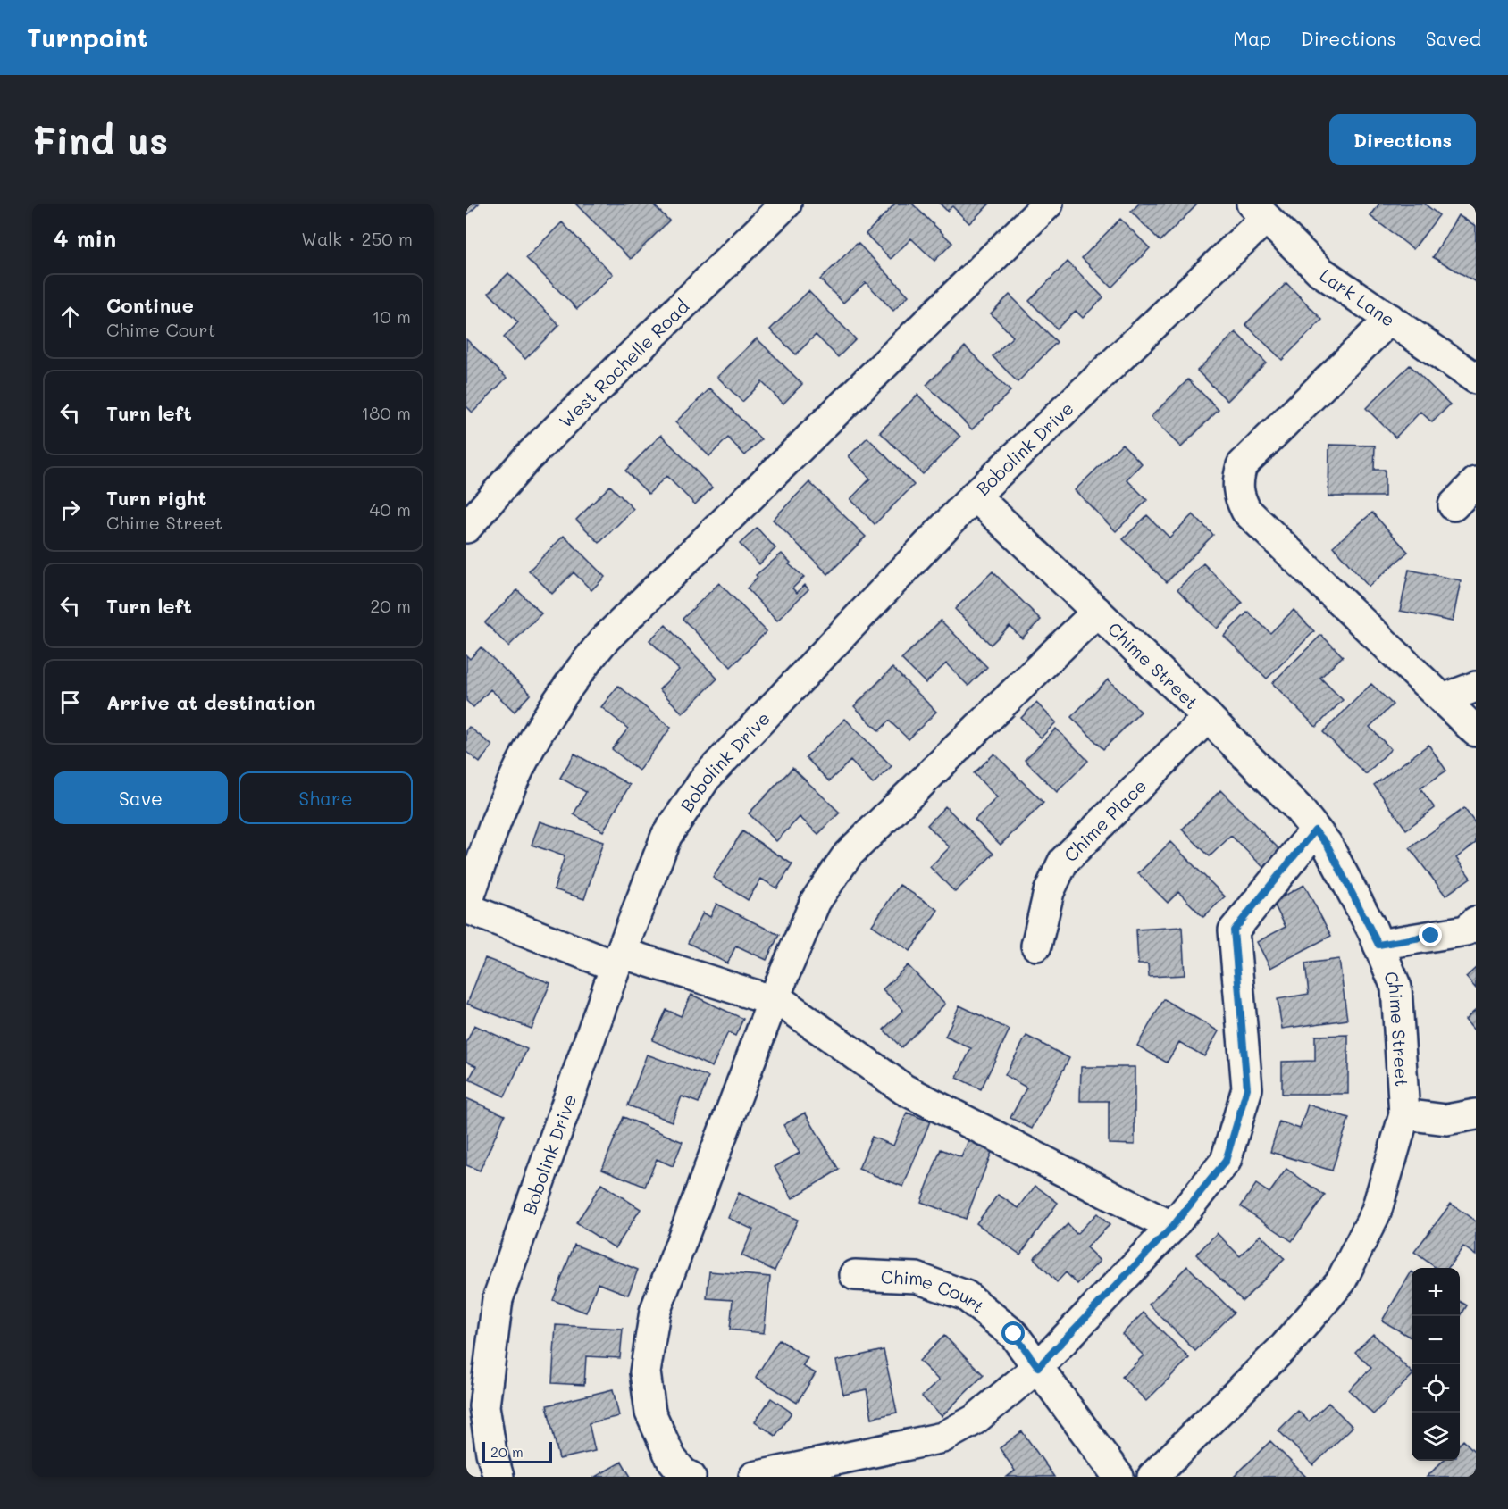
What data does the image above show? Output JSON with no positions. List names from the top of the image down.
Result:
{
  "streets": {
    "street": [
      "Lark Lane",
      "West Rochelle Road",
      "Bobolink Drive",
      "Chime Street",
      "Chime Place",
      "Chime Court"
    ]
  },
  "crossings": [
    ["Lark Lane", "Bobolink Drive"],
    ["Bobolink Drive", "Chime Street"],
    ["Chime Street", "Chime Place"]
  ],
  "scale_bar": "20 m",
  "page": {
    "header": "Turnpoint",
    "nav": ["Map", "Directions", "Saved"],
    "buttons": [
      "Directions",
      ["Save", "Share"]
    ],
    "title": "Find us",
    "heading": ["4 min", "Walk · 250 m"],
    "list": [
      ["Continue", "Chime Court", "10 m"],
      ["Turn left", "180 m"],
      ["Turn right", "Chime Street", "40 m"],
      ["Turn left", "20 m"],
      "Arrive at destination"
    ],
    "map_buttons": ["+", "−"],
    "scale": "20 m"
  }
}
